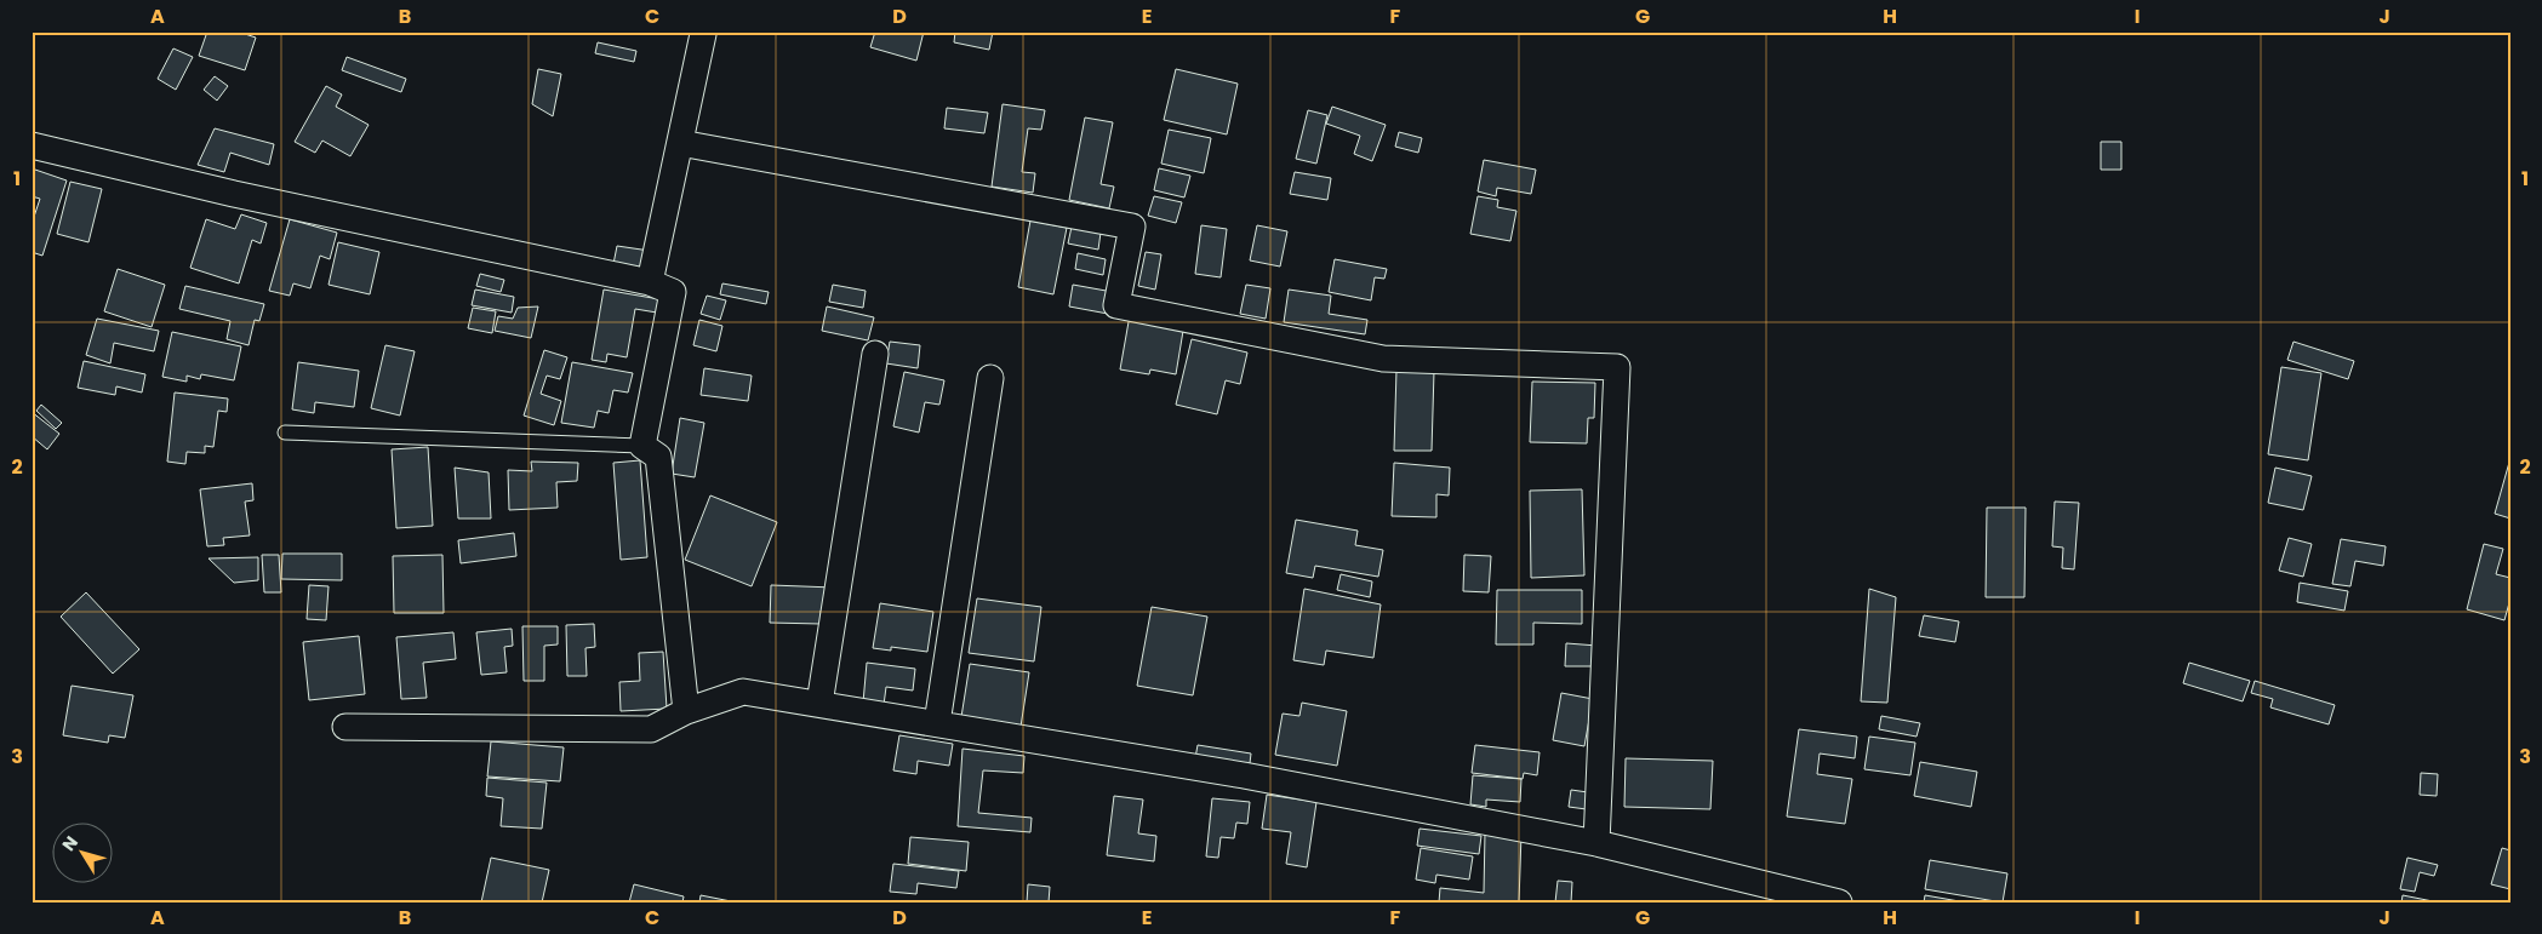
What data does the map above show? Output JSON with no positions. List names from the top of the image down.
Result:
{
  "north": "top left",
  "grid": {
    "columns": [
      "A",
      "B",
      "C",
      "D",
      "E",
      "F",
      "G",
      "H",
      "I",
      "J"
    ],
    "rows": ["1", "2", "3"]
  }
}
